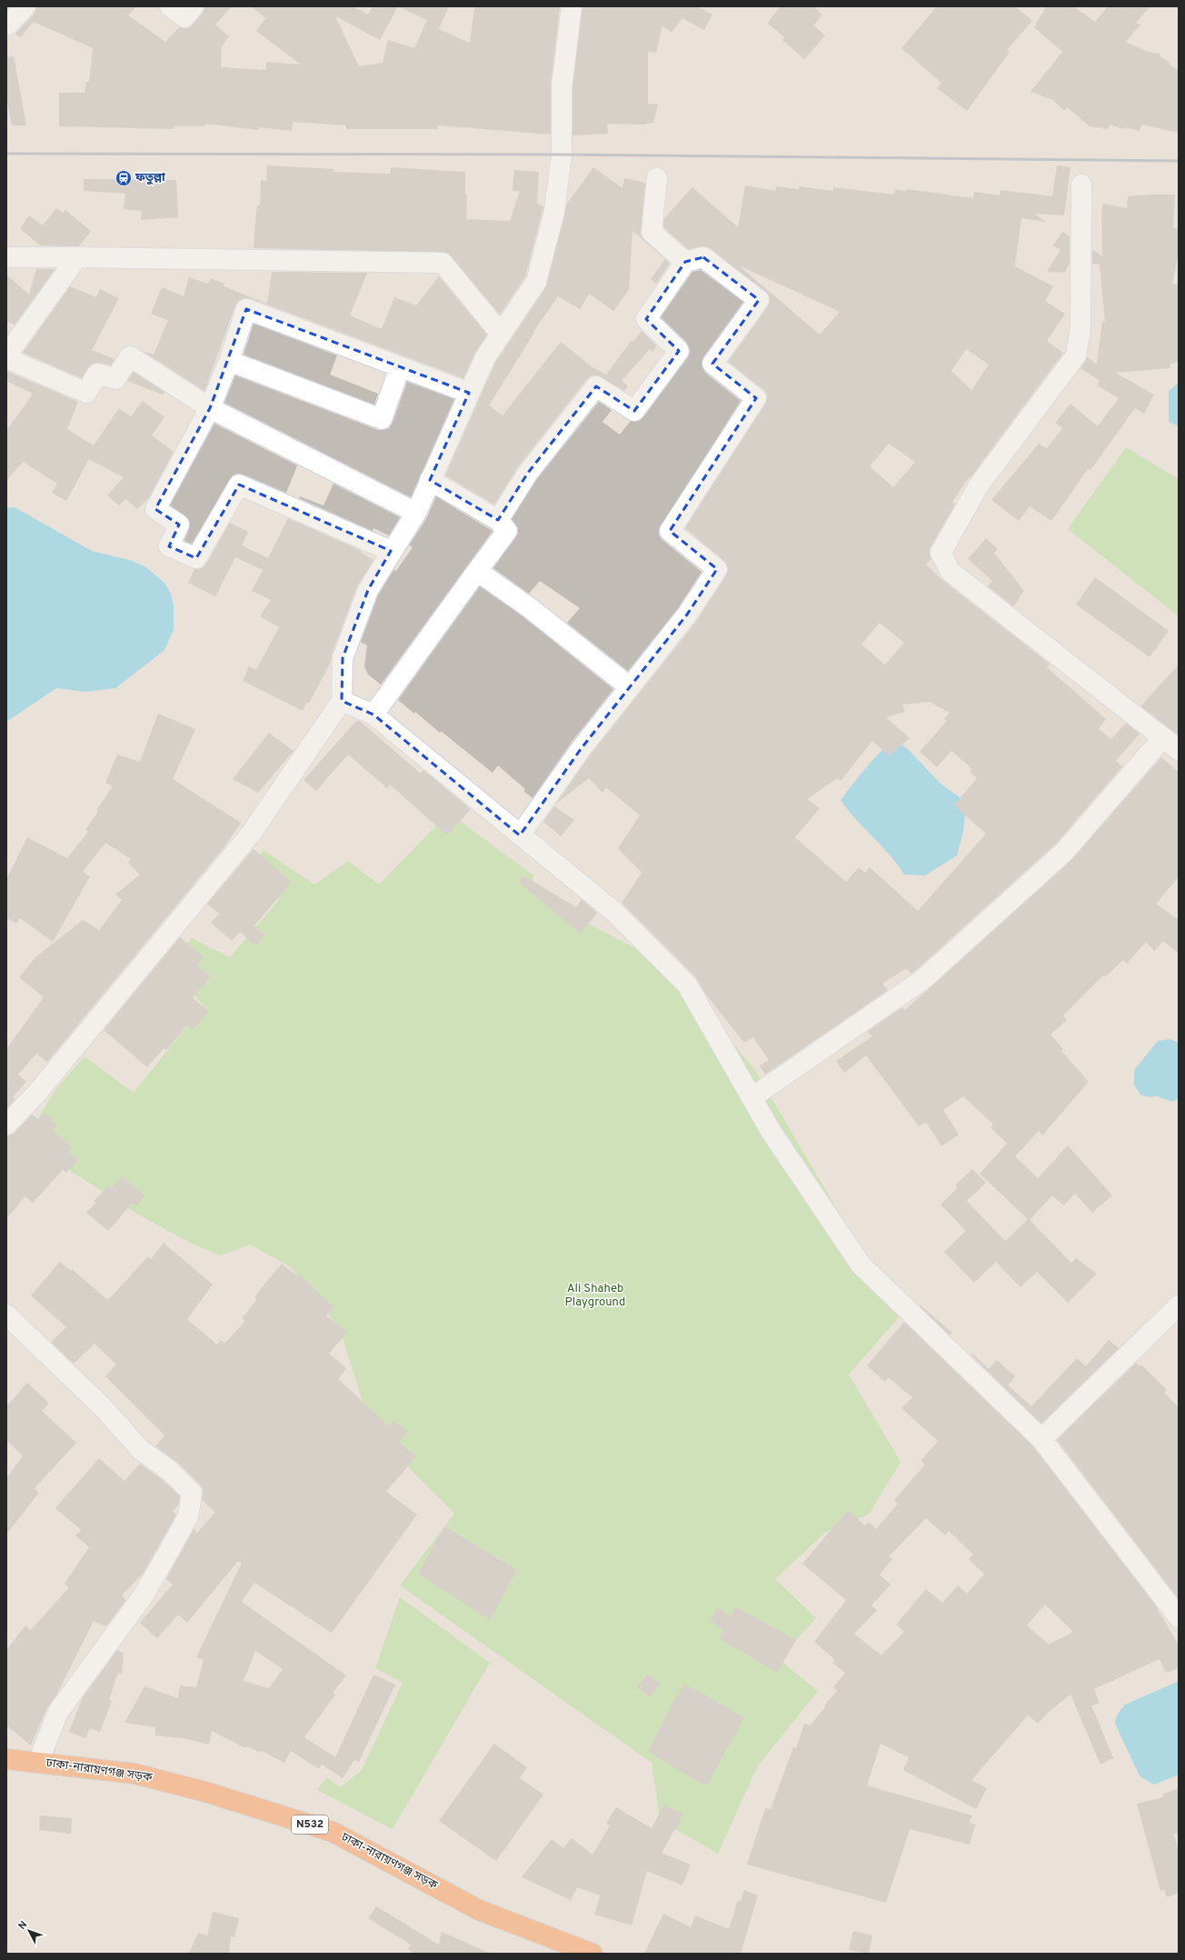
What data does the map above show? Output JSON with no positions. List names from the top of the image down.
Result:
{
  "streets": {
    "highway": ["ঢাকা-নারায়ণগঞ্জ সড়ক", "N532"]
  },
  "parks": ["Ali Shaheb Playground"],
  "places": {
    "station": ["ফতুল্লা"]
  },
  "north": "top left"
}
